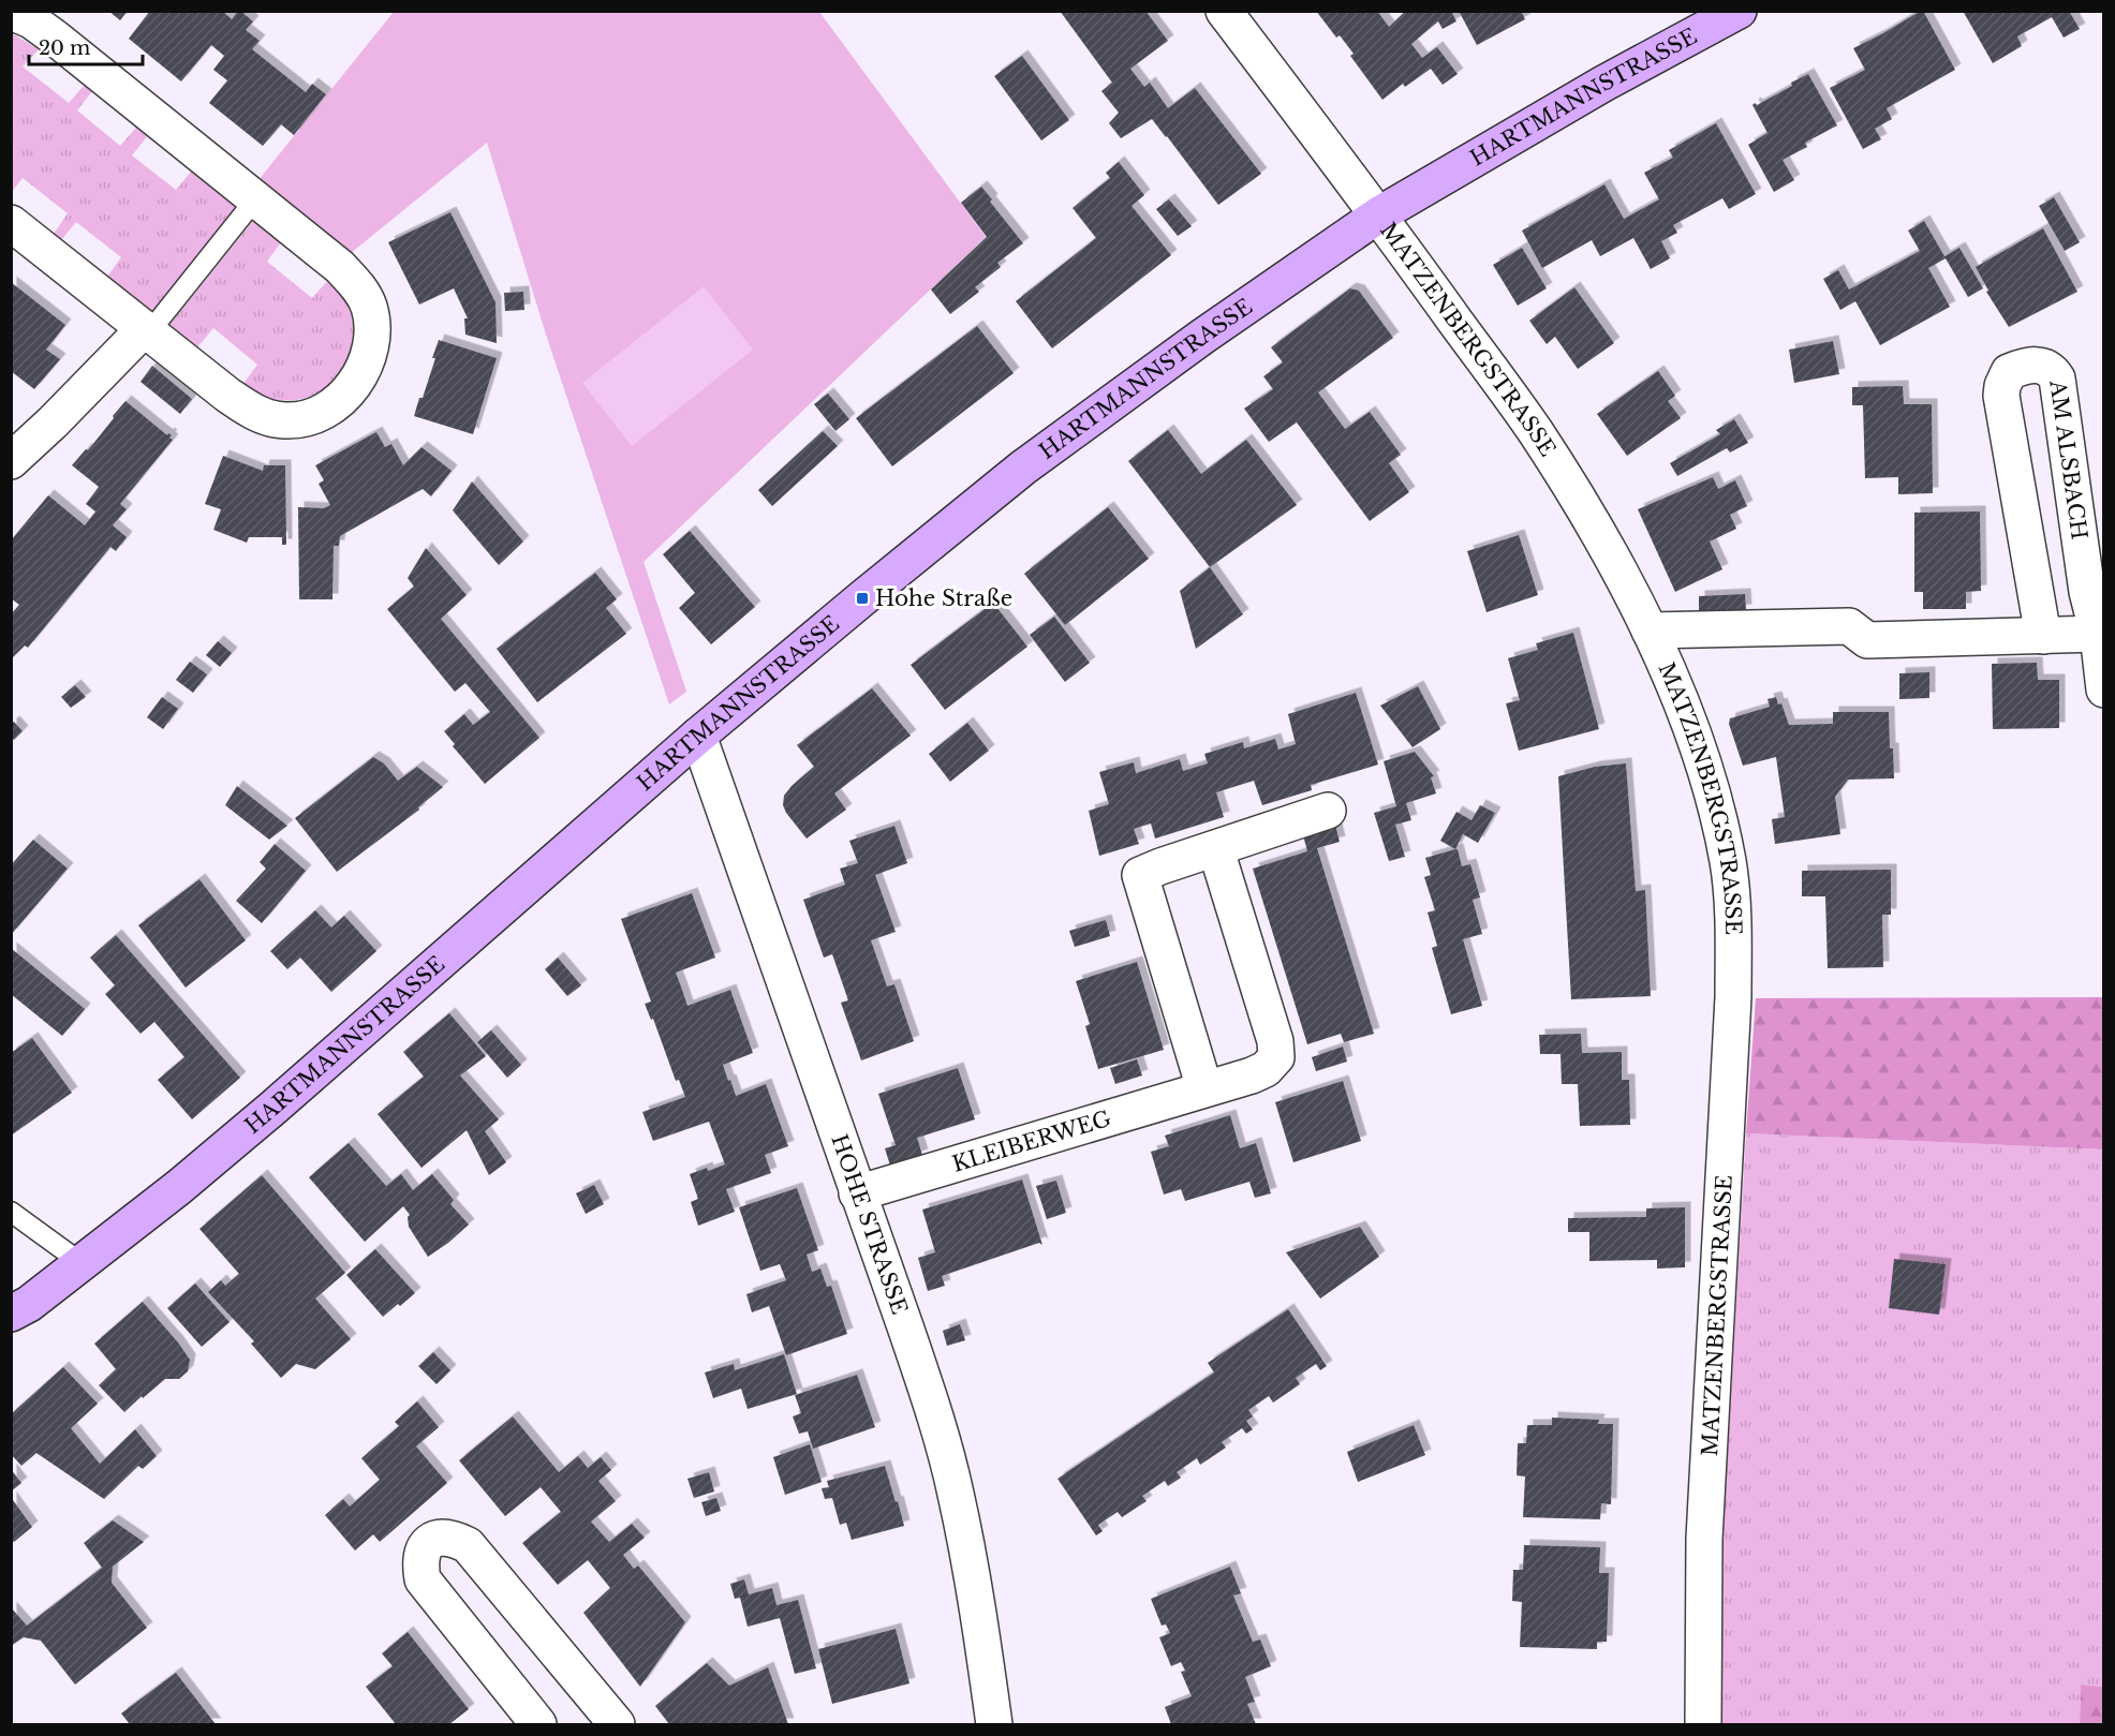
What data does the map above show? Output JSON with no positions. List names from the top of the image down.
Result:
{
  "streets": {
    "main road": ["HARTMANNSTRASSE"],
    "street": [
      "MATZENBERGSTRASSE",
      "AM ALSBACH",
      "KLEIBERWEG",
      "HOHE STRASSE"
    ]
  },
  "crossings": [
    ["HARTMANNSTRASSE", "MATZENBERGSTRASSE"],
    ["HARTMANNSTRASSE", "HOHE STRASSE"],
    ["KLEIBERWEG", "HOHE STRASSE"]
  ],
  "places": {
    "transit": ["Hohe Straße"]
  },
  "scale_bar": "20 m"
}
